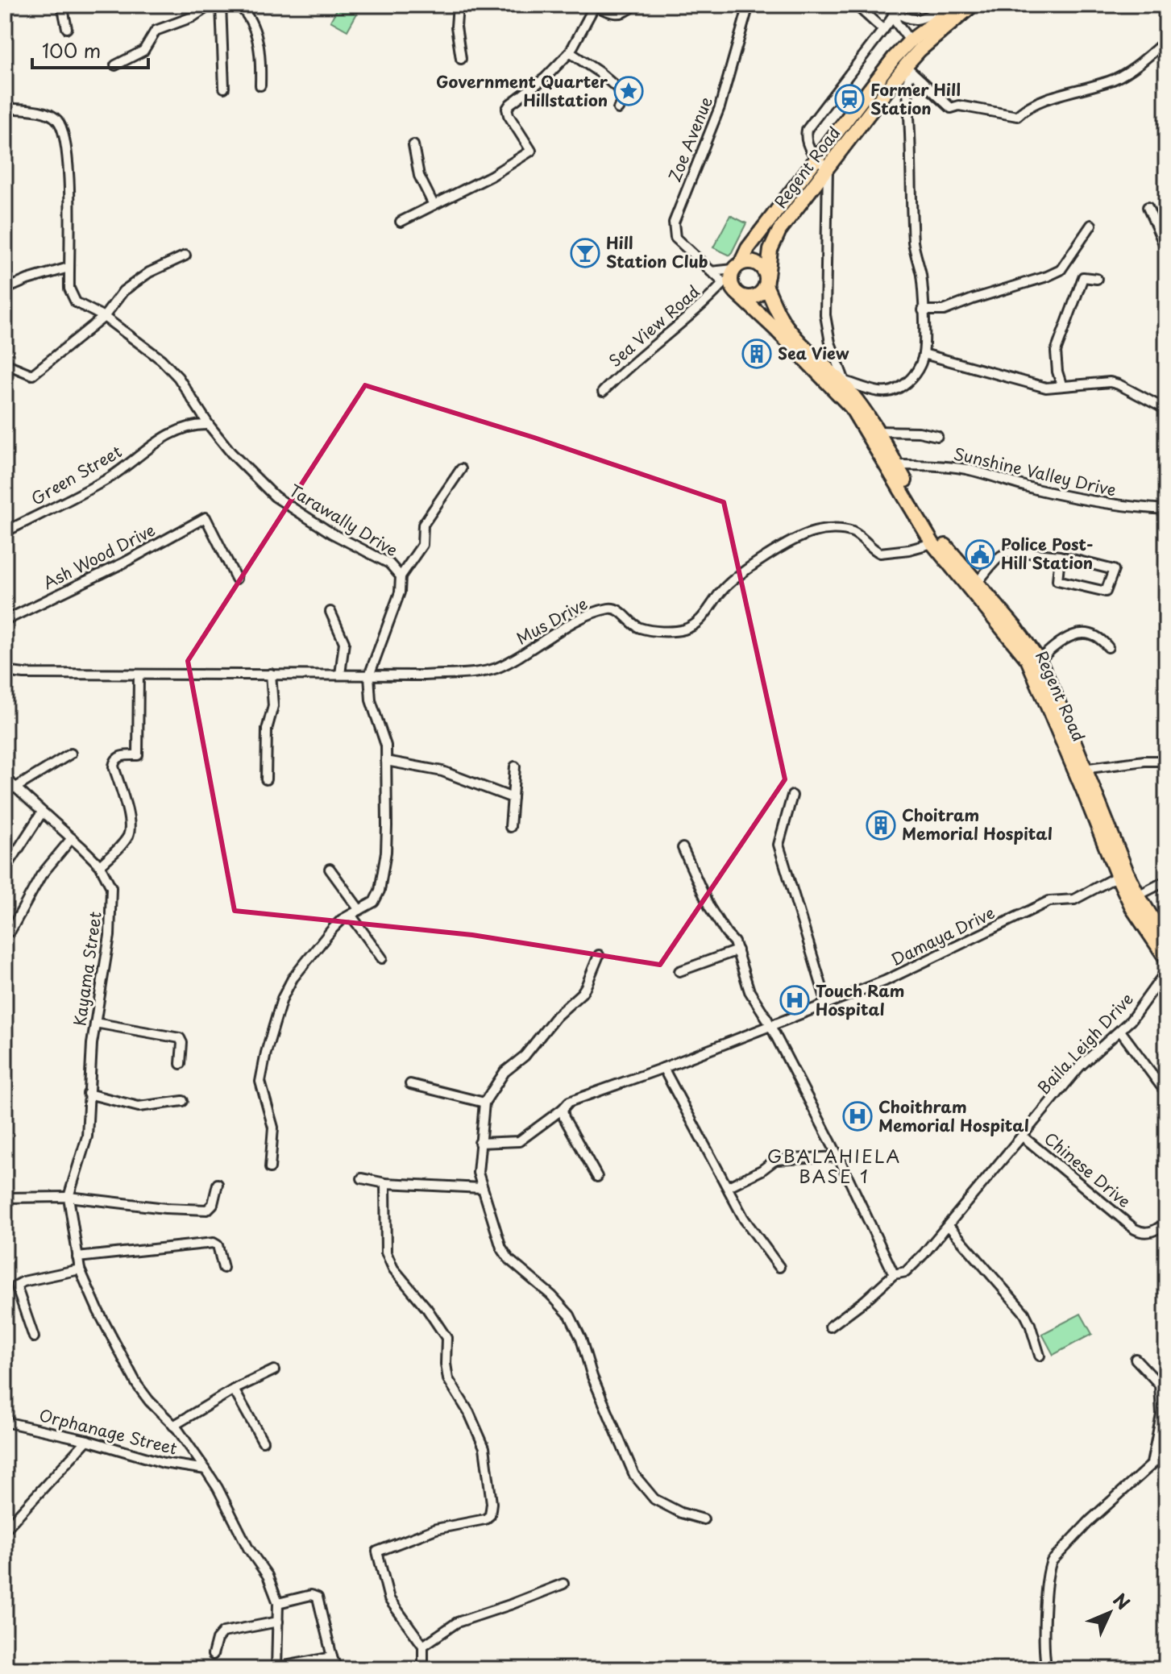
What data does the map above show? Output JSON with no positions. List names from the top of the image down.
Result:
{
  "streets": {
    "main road": ["Regent Road"],
    "street": [
      "Zoe Avenue",
      "Sea View Road",
      "Sunshine Valley Drive",
      "Green Street",
      "Tarawally Drive",
      "Ash Wood Drive",
      "Mus Drive",
      "Damaya Drive",
      "Kayama Street",
      "Baila Leigh Drive",
      "Chinese Drive",
      "Orphanage Street"
    ]
  },
  "crossings": [
    ["Zoe Avenue", "Regent Road"],
    ["Zoe Avenue", "Sea View Road"],
    ["Regent Road", "Sea View Road"],
    ["Regent Road", "Sunshine Valley Drive"],
    ["Regent Road", "Mus Drive"],
    ["Regent Road", "Damaya Drive"],
    ["Green Street", "Tarawally Drive"],
    ["Tarawally Drive", "Mus Drive"],
    ["Baila Leigh Drive", "Chinese Drive"]
  ],
  "districts": ["GBALAHIELA BASE 1"],
  "places": {
    "place": ["Government Quarter Hillstation"],
    "station": ["Former Hill Station"],
    "bar": ["Hill Station Club"],
    "building": ["Sea View", "Choitram Memorial Hospital"],
    "public building": ["Police Post- Hill Station"],
    "hospital": ["Touch Ram Hospital", "Choithram Memorial Hospital"]
  },
  "scale_bar": "100 m",
  "north": "top right"
}
